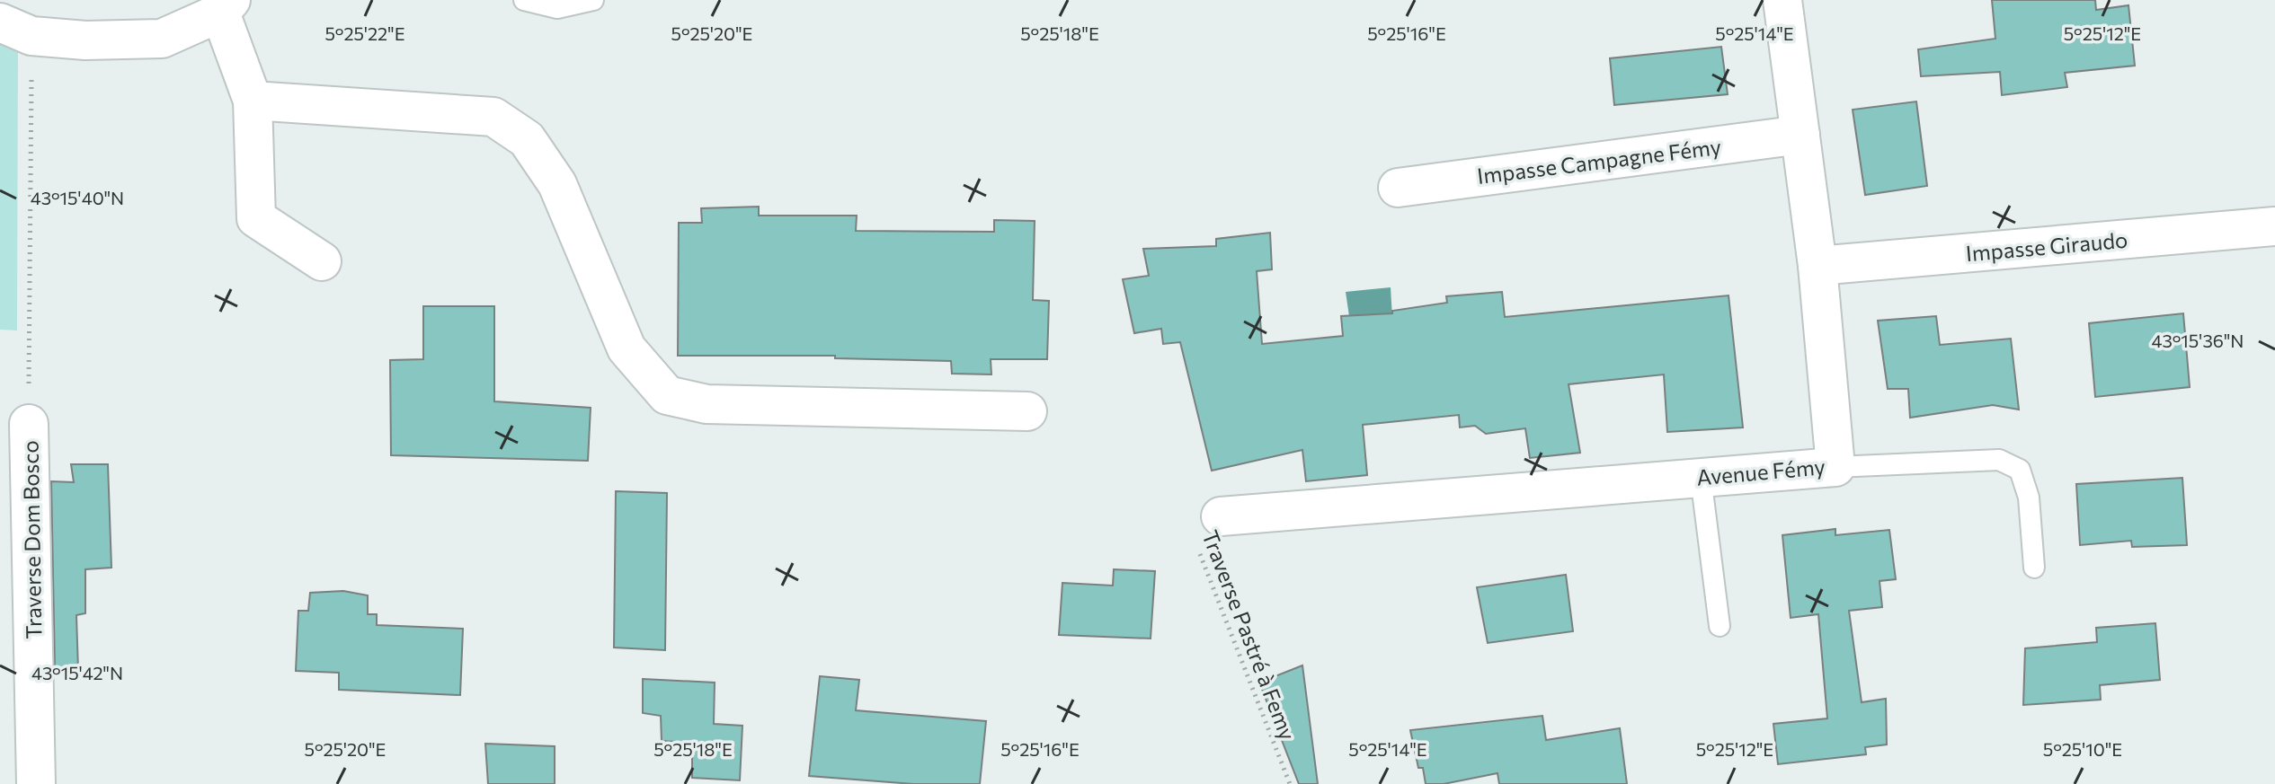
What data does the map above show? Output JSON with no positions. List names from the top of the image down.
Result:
{
  "streets": {
    "street": [
      "Impasse Campagne Fémy",
      "Impasse Giraudo",
      "Avenue Fémy",
      "Traverse Dom Bosco"
    ],
    "path": ["Traverse Pastré à Femy"]
  },
  "crossings": [
    ["Impasse Campagne Fémy", "Avenue Fémy"],
    ["Impasse Giraudo", "Avenue Fémy"],
    ["Avenue Fémy", "Traverse Pastré à Femy"]
  ],
  "coordinates": [
    "5°25'22\"E",
    "5°25'20\"E",
    "5°25'18\"E",
    "5°25'16\"E",
    "5°25'14\"E",
    "5°25'12\"E",
    "43°15'40\"N",
    "43°15'36\"N",
    "43°15'42\"N",
    "5°25'10\"E"
  ]
}
